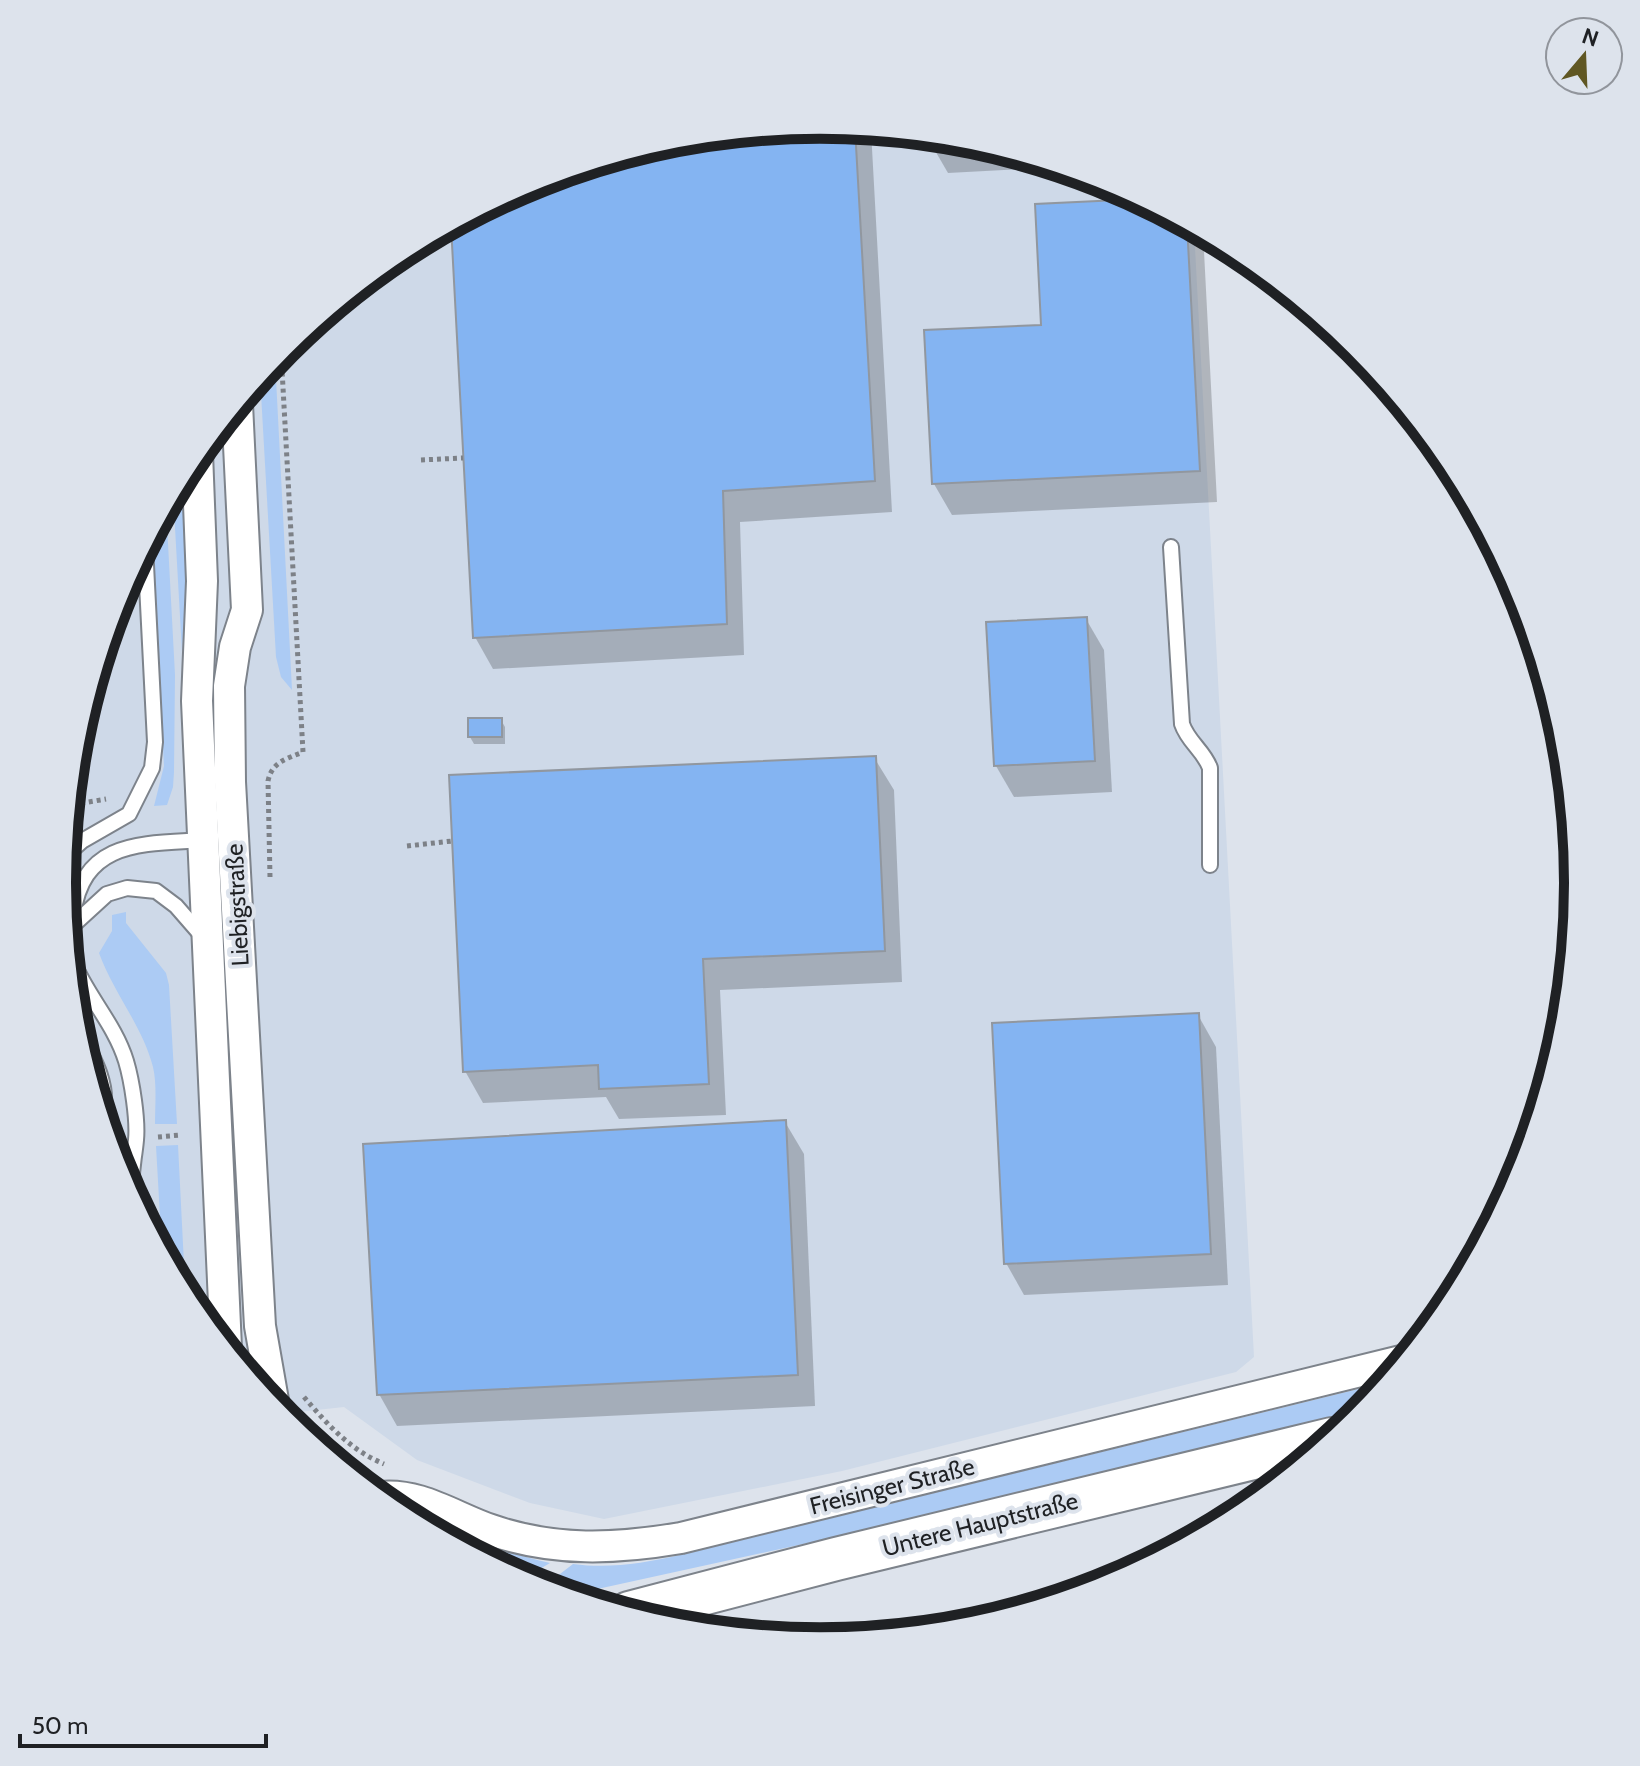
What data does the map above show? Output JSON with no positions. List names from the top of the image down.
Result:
{
  "streets": {
    "main road": ["Untere Hauptstraße"],
    "street": ["Liebigstraße", "Freisinger Straße"]
  },
  "scale_bar": "50 m",
  "north": "top"
}
